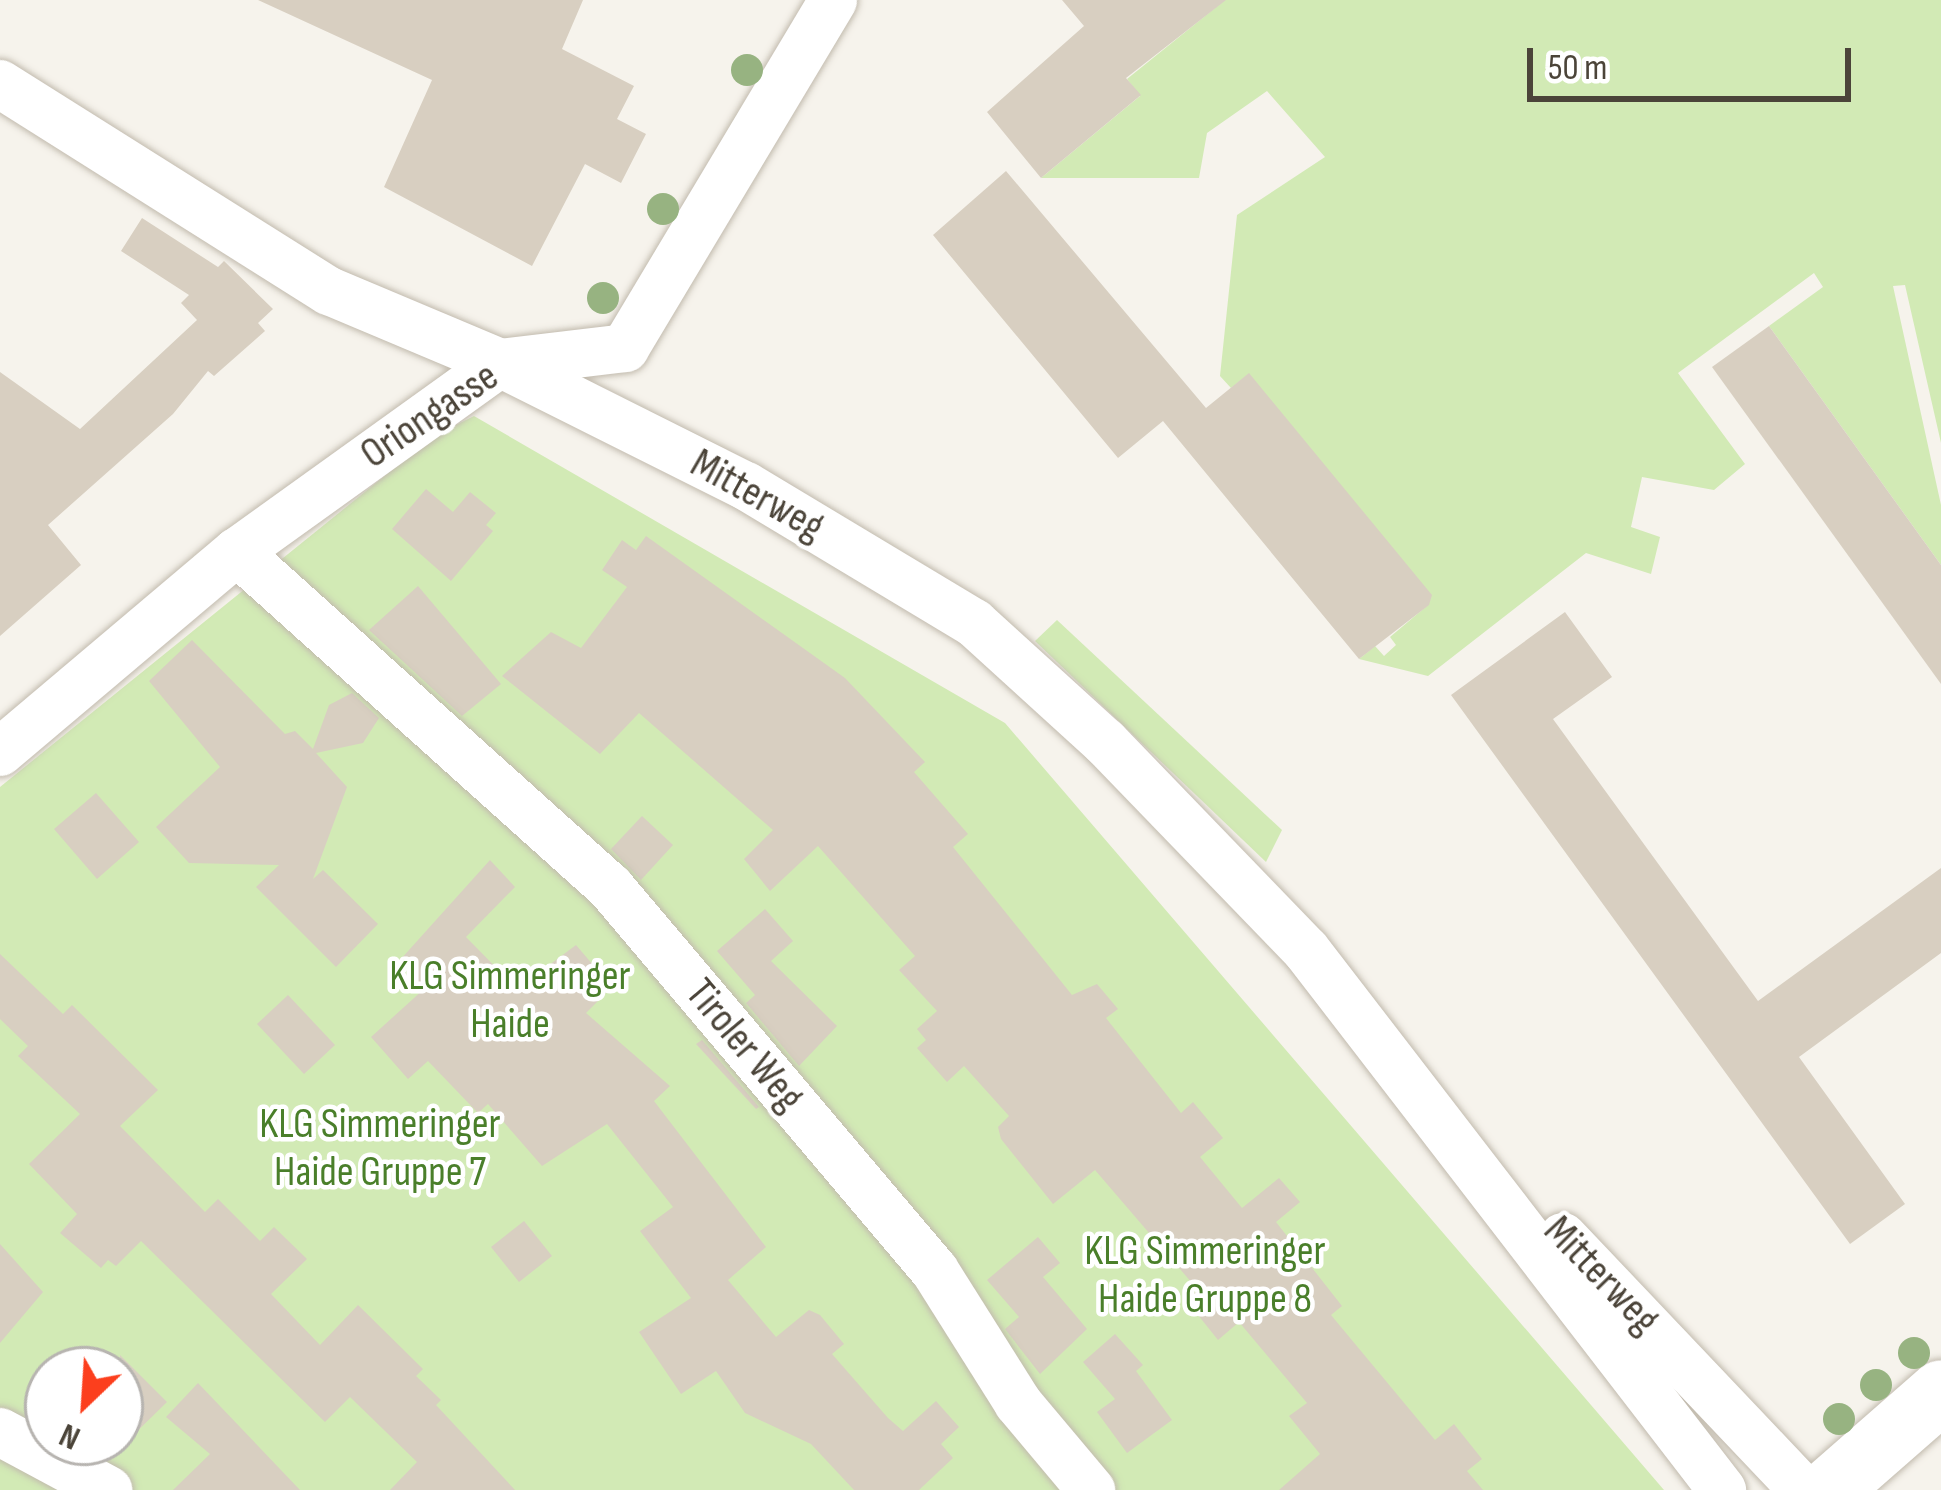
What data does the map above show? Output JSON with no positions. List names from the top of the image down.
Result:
{
  "streets": {
    "street": ["Oriongasse", "Mitterweg", "Tiroler Weg"]
  },
  "crossings": [
    ["Oriongasse", "Mitterweg"],
    ["Oriongasse", "Tiroler Weg"]
  ],
  "parks": ["KLG Simmeringer Haide", "KLG Simmeringer Haide Gruppe 7", "KLG Simmeringer Haide Gruppe 8"],
  "scale_bar": "50 m",
  "north": "bottom left"
}
